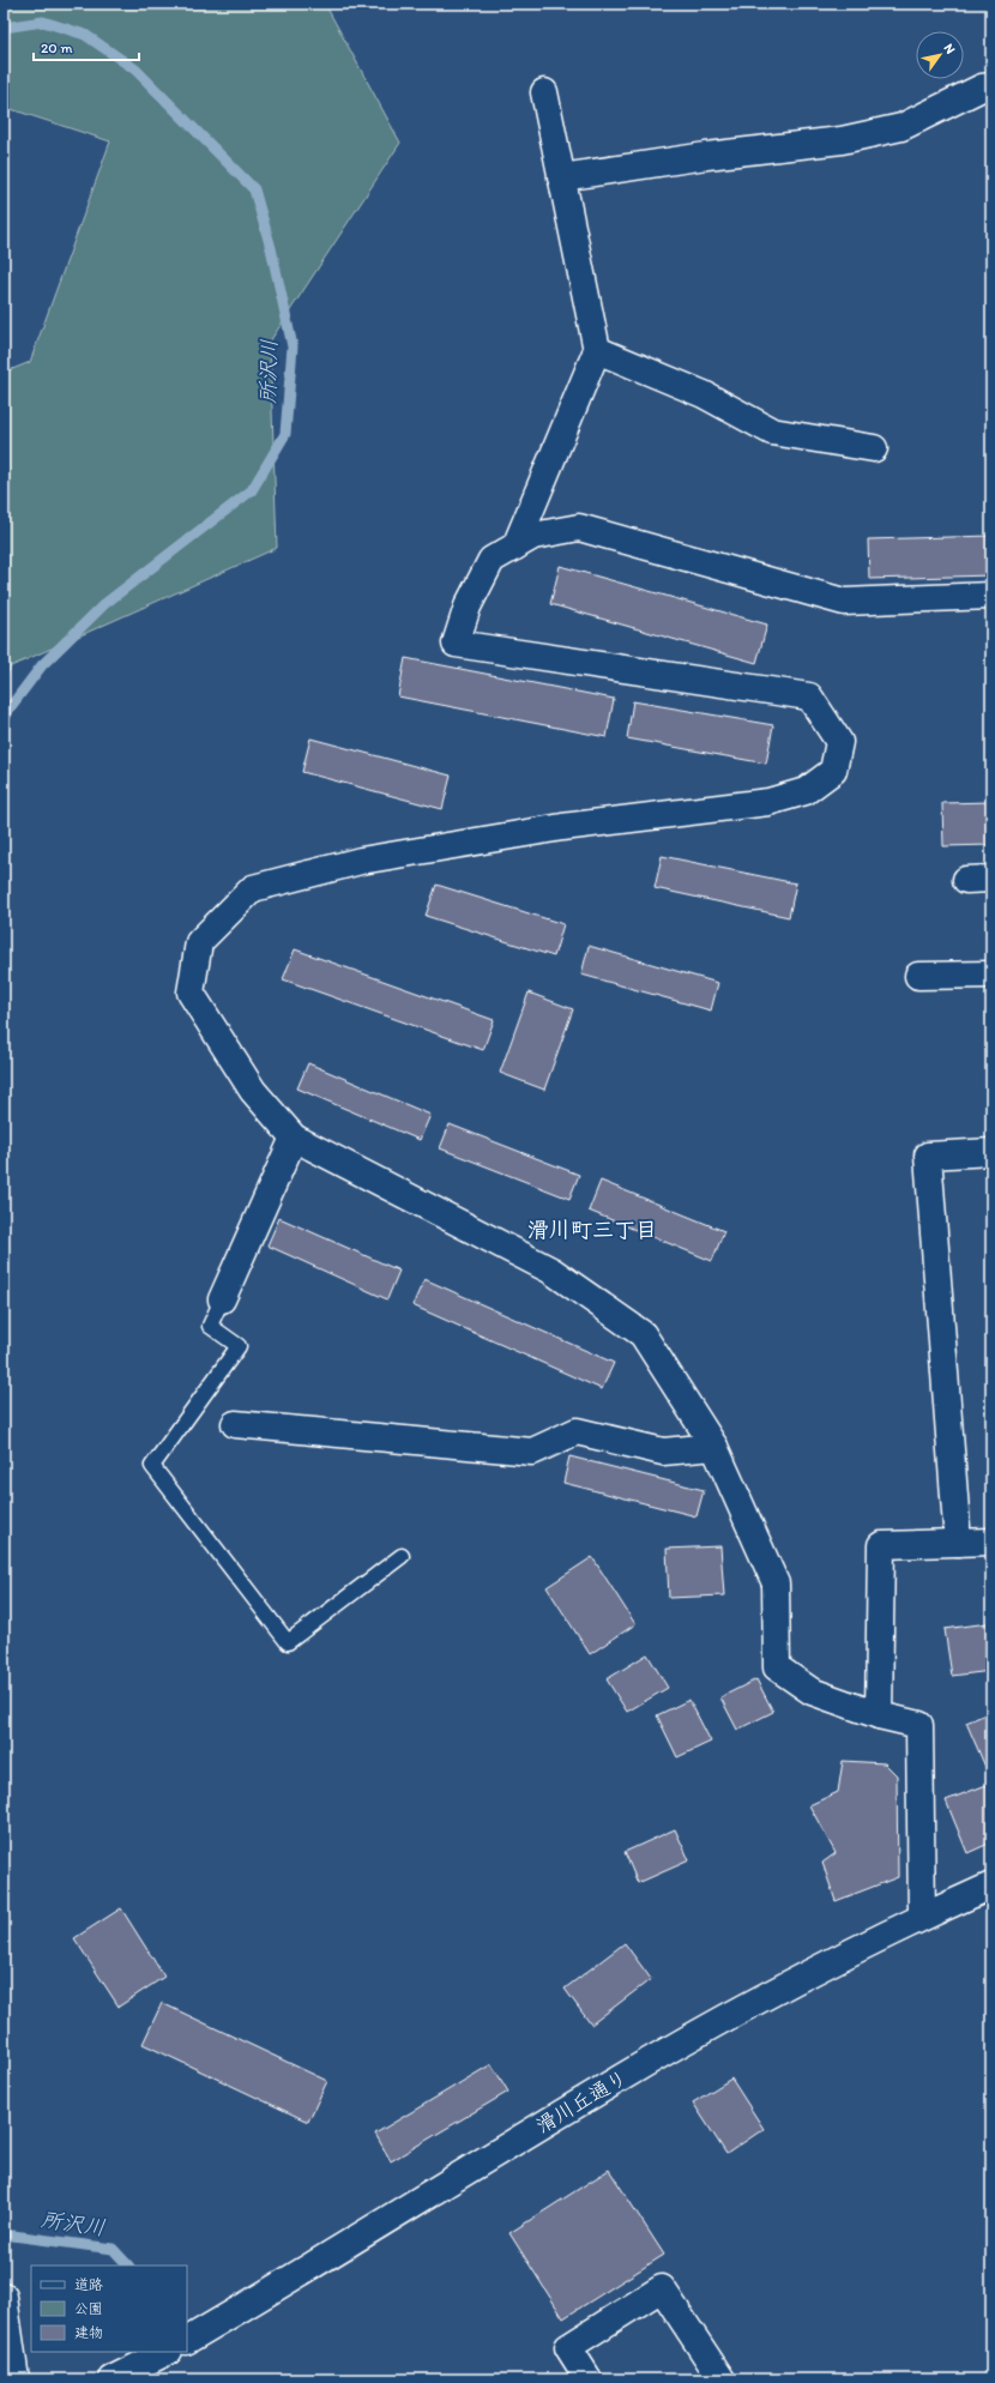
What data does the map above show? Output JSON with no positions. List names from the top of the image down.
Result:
{
  "streets": {
    "street": ["滑川丘通り"]
  },
  "districts": ["滑川町三丁目"],
  "water": ["所沢川"],
  "legend": ["道路", "公園", "建物"],
  "scale_bar": "20 m",
  "north": "top right"
}
